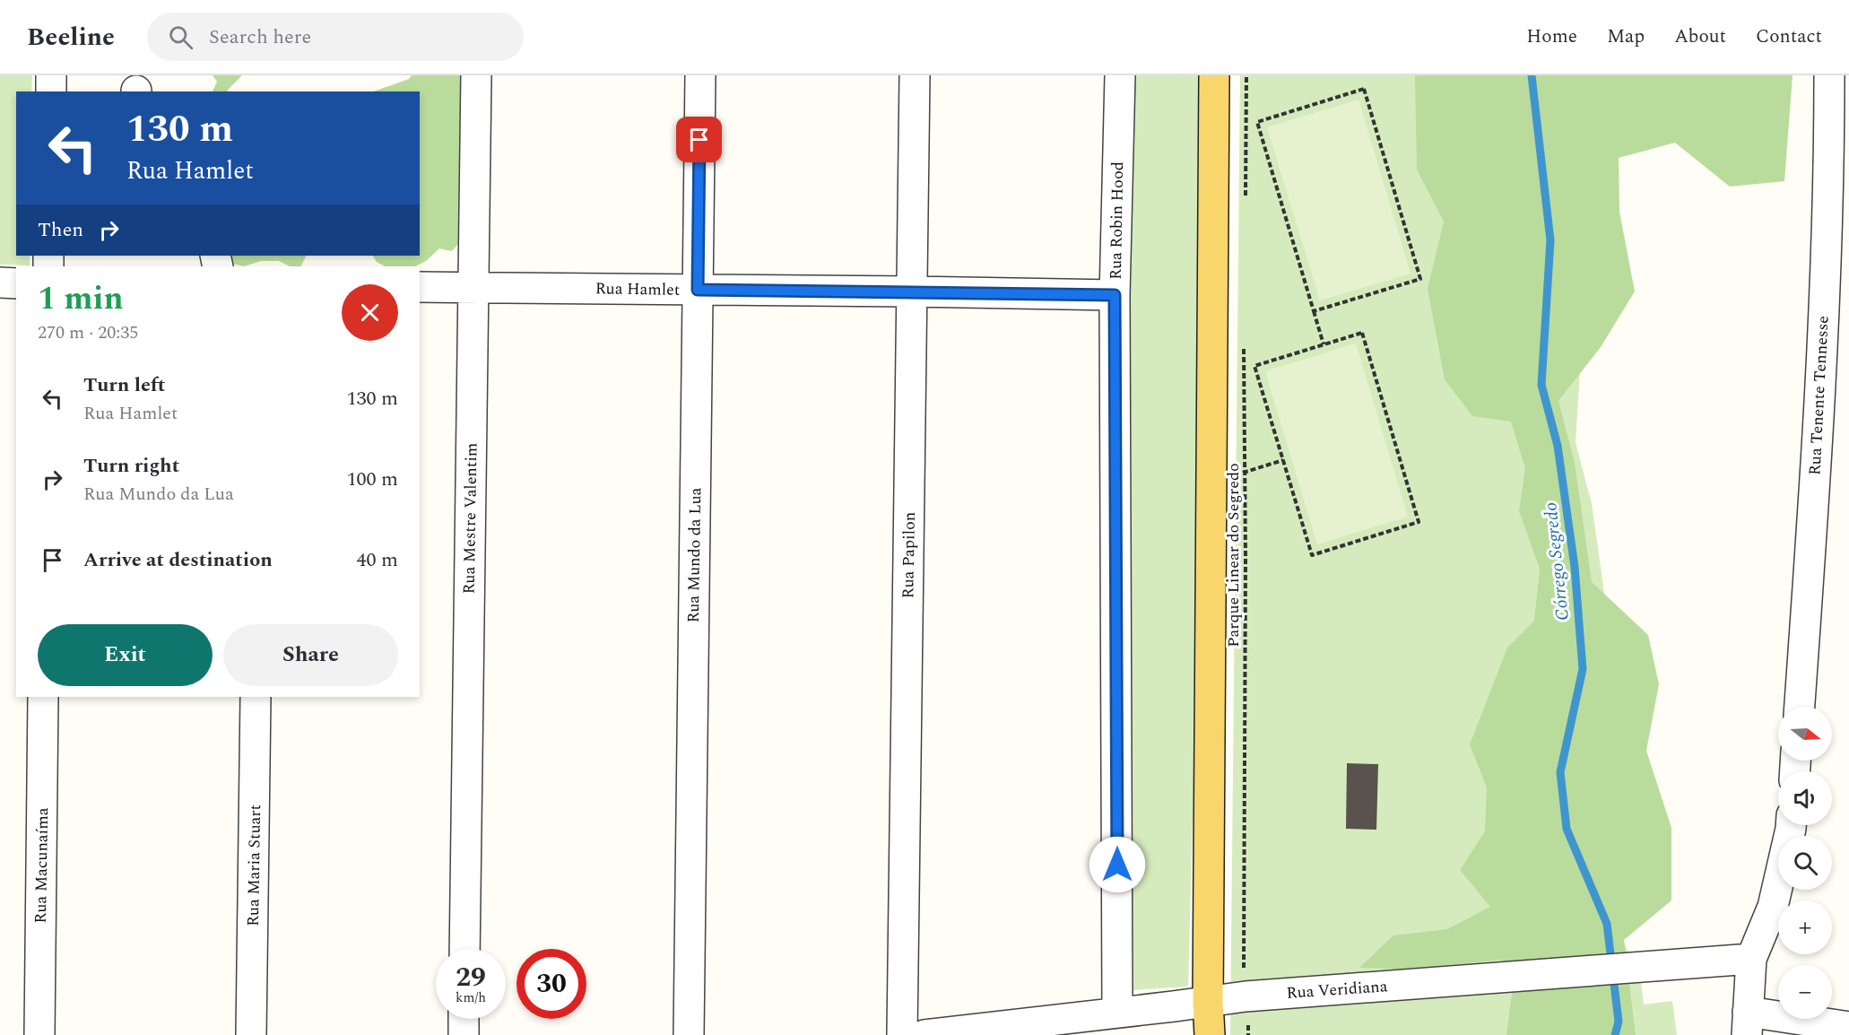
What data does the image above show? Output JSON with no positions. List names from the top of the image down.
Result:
{
  "streets": {
    "street": [
      "Rua Robin Hood",
      "Rua Hamlet",
      "Rua Tenente Tennesse",
      "Rua Mestre Valentim",
      "Rua Mundo da Lua",
      "Rua Papilon",
      "Rua Macunaíma",
      "Rua Maria Stuart",
      "Rua Veridiana"
    ],
    "path": ["Parque Linear do Segredo"]
  },
  "crossings": [
    ["Rua Robin Hood", "Rua Hamlet"],
    ["Rua Robin Hood", "Rua Veridiana"],
    ["Rua Hamlet", "Rua Mestre Valentim"],
    ["Rua Hamlet", "Rua Mundo da Lua"],
    ["Rua Hamlet", "Rua Papilon"],
    ["Parque Linear do Segredo", "Rua Veridiana"]
  ],
  "water": ["Córrego Segredo"],
  "north": "right",
  "page": {
    "header": "Beeline",
    "search": "Search here",
    "nav": [
      "Home",
      "Map",
      "About",
      "Contact"
    ],
    "turn": ["130 m", "Rua Hamlet"],
    "then": "Then",
    "heading": ["1 min", "270 m · 20:35"],
    "list": [
      {
        "name": "Turn left",
        "note": "Rua Hamlet",
        "value": "130 m"
      },
      {
        "name": "Turn right",
        "note": "Rua Mundo da Lua",
        "value": "100 m"
      },
      {
        "name": "Arrive at destination",
        "value": "40 m"
      }
    ],
    "buttons": ["Exit", "Share"],
    "map_buttons": ["+", "−"],
    "speed": "29 km/h",
    "limit": "30"
  }
}
